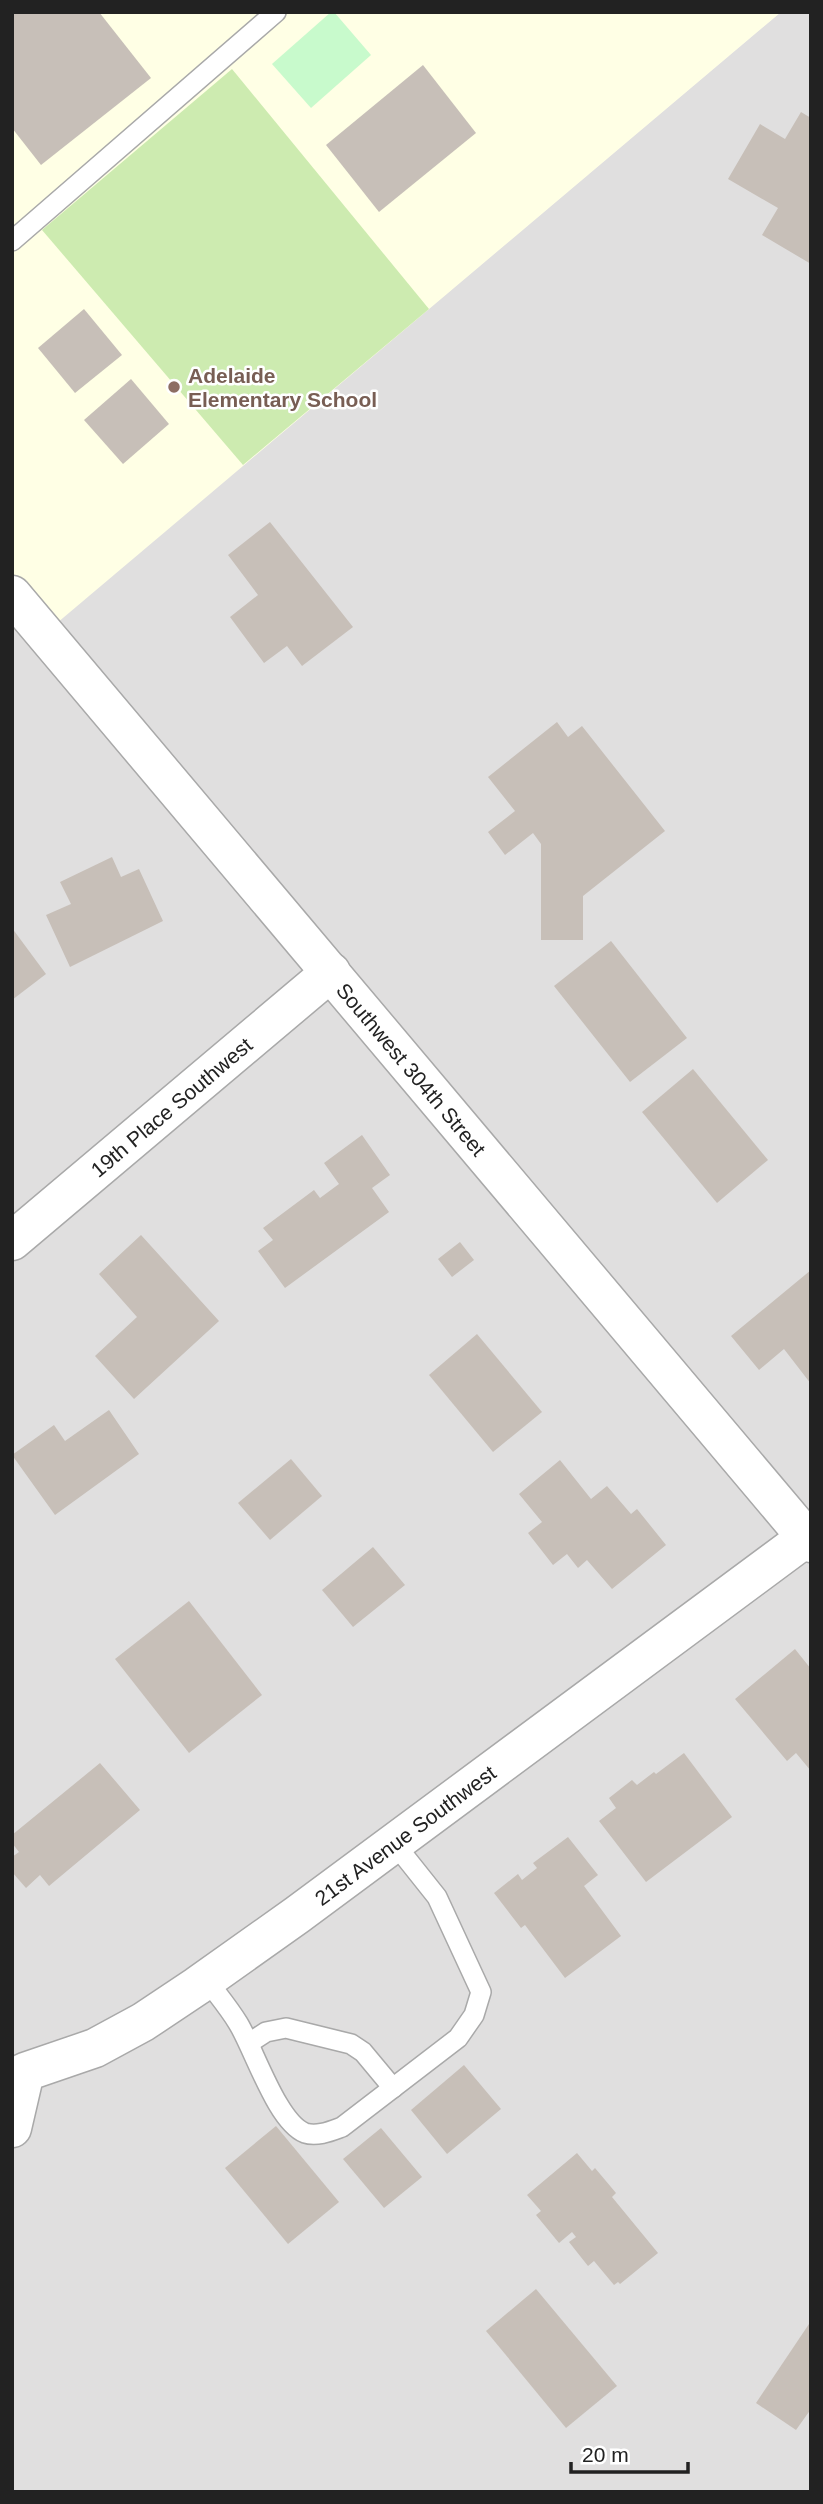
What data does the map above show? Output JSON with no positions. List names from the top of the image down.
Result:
{
  "streets": {
    "street": ["Southwest 304th Street", "19th Place Southwest", "21st Avenue Southwest"]
  },
  "crossings": [
    ["Southwest 304th Street", "19th Place Southwest"],
    ["Southwest 304th Street", "21st Avenue Southwest"]
  ],
  "places": ["Adelaide Elementary School"],
  "scale_bar": "20 m"
}
